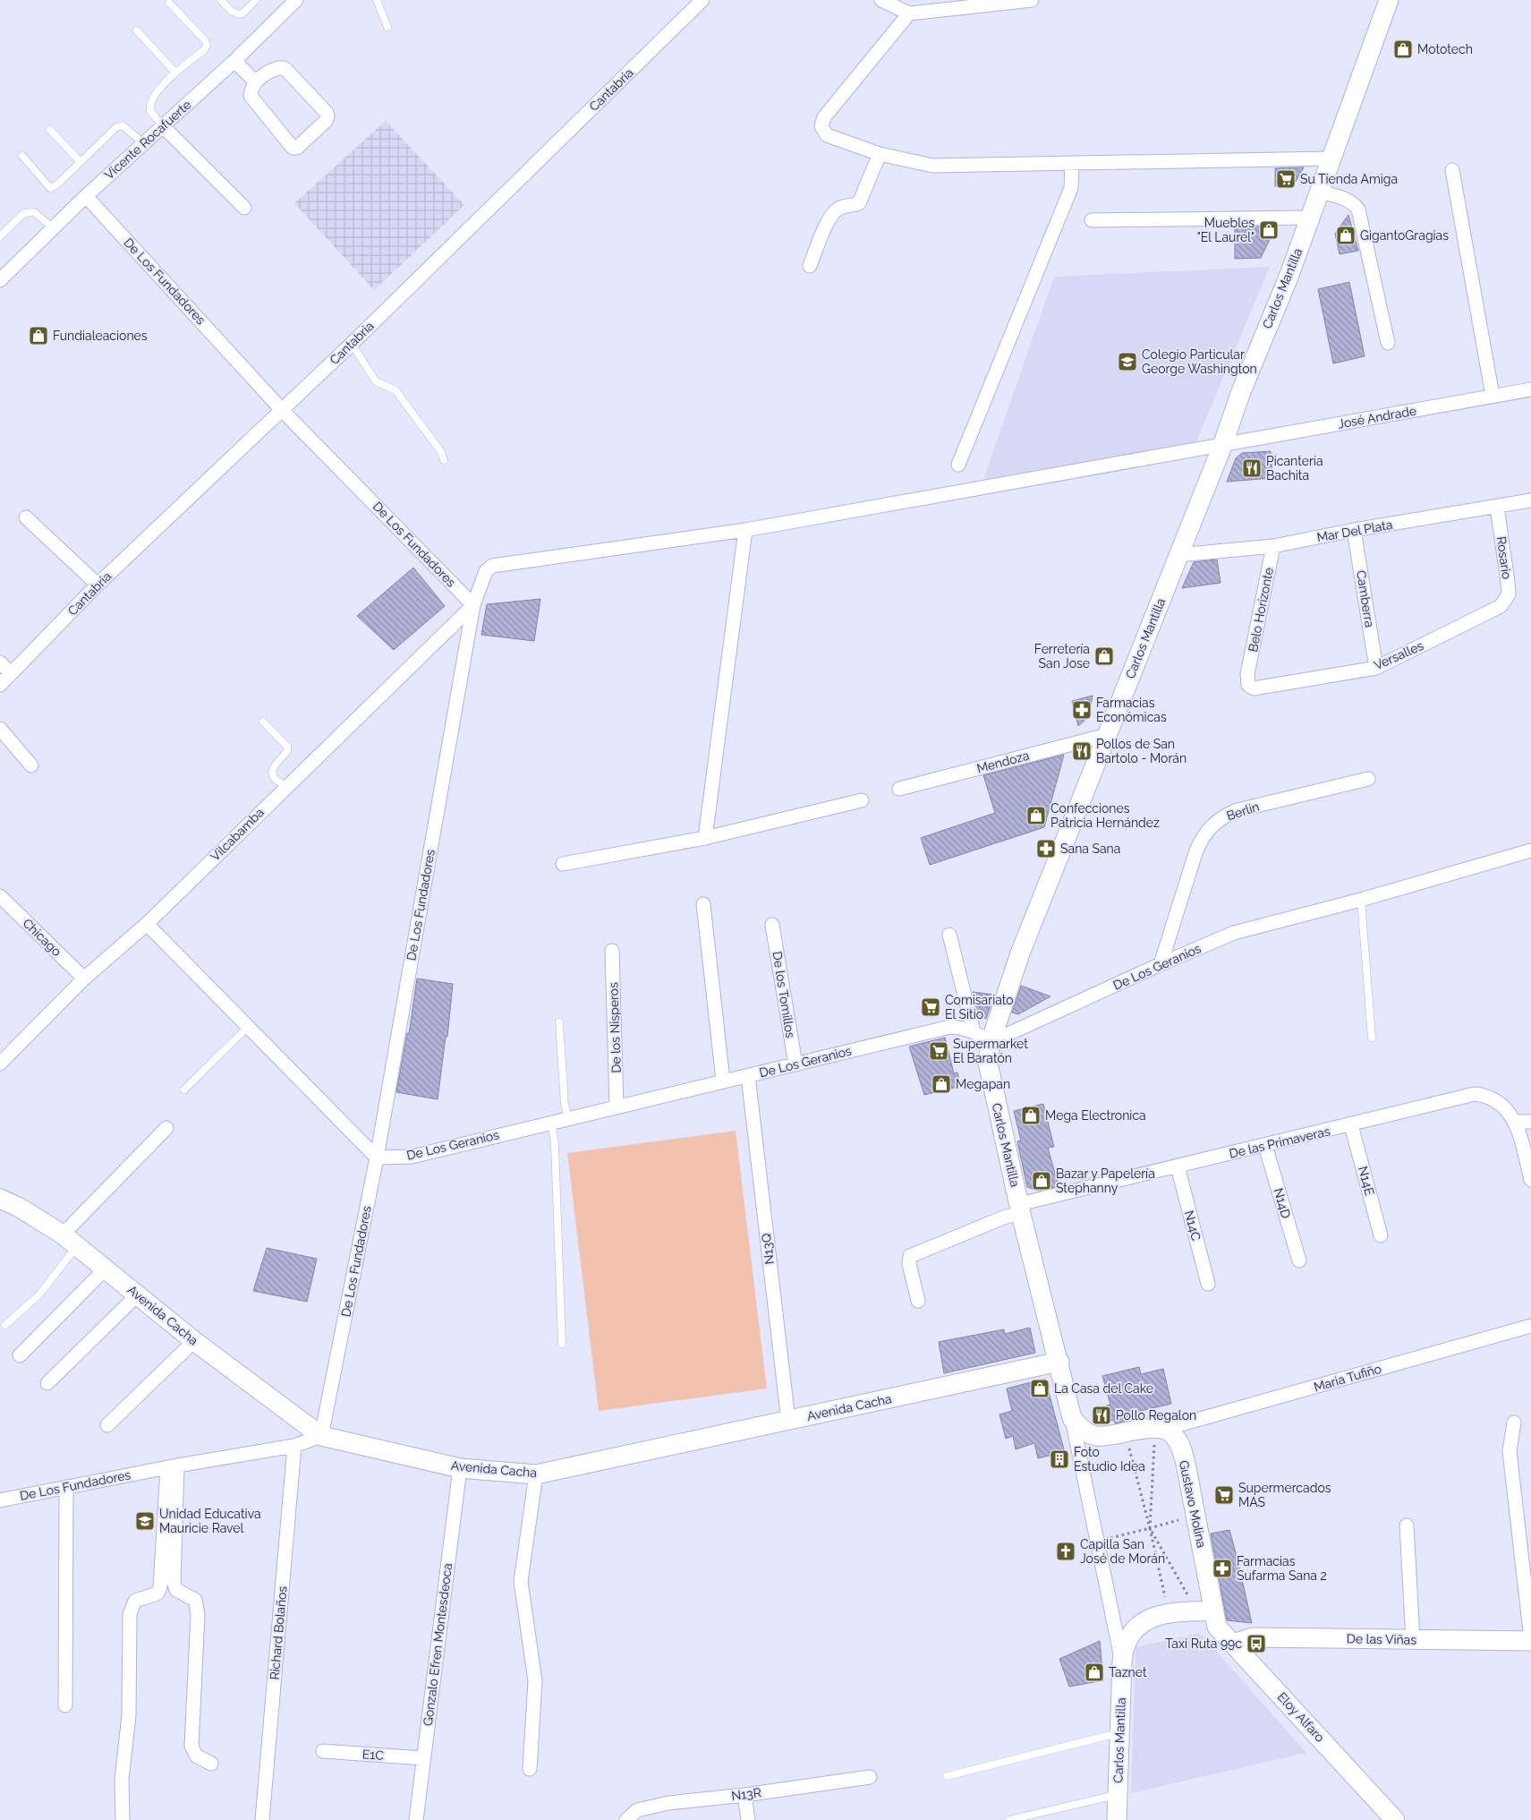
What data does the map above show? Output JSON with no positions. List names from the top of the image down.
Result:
{
  "streets": {
    "street": [
      "Cantabria",
      "Vicente Rocafuerte",
      "De Los Fundadores",
      "Carlos Mantilla",
      "José Andrade",
      "Mar Del Plata",
      "Rosario",
      "Camberra",
      "Belo Horizonte",
      "Versalles",
      "Mendoza",
      "Berlin",
      "Vilcabamba",
      "Chicago",
      "De Los Geranios",
      "De los Tomillos",
      "De los Nisperos",
      "De las Primaveras",
      "N14E",
      "N14D",
      "N14C",
      "N13Q",
      "Avenida Cacha",
      "Maria Tufiño",
      "Gustavo Molina",
      "Richard Bolaños",
      "De las Viñas",
      "Gonzalo Efren Montesdeoca",
      "Eloy Alfaro",
      "E1C",
      "N13R"
    ]
  },
  "crossings": [
    ["Cantabria", "De Los Fundadores"],
    ["Vicente Rocafuerte", "De Los Fundadores"],
    ["De Los Fundadores", "José Andrade"],
    ["De Los Fundadores", "Vilcabamba"],
    ["De Los Fundadores", "De Los Geranios"],
    ["De Los Fundadores", "Avenida Cacha"],
    ["De Los Fundadores", "Richard Bolaños"],
    ["Carlos Mantilla", "José Andrade"],
    ["Carlos Mantilla", "Mar Del Plata"],
    ["Carlos Mantilla", "Mendoza"],
    ["Carlos Mantilla", "De Los Geranios"],
    ["Carlos Mantilla", "De las Primaveras"],
    ["Carlos Mantilla", "Avenida Cacha"],
    ["José Andrade", "Vilcabamba"],
    ["Mar Del Plata", "Rosario"],
    ["Mar Del Plata", "Camberra"],
    ["Mar Del Plata", "Belo Horizonte"],
    ["Rosario", "Versalles"],
    ["Camberra", "Versalles"],
    ["Belo Horizonte", "Versalles"],
    ["Berlin", "De Los Geranios"],
    ["Vilcabamba", "Chicago"],
    ["De Los Geranios", "De los Tomillos"],
    ["De Los Geranios", "De los Nisperos"],
    ["De Los Geranios", "N13Q"],
    ["De las Primaveras", "N14E"],
    ["De las Primaveras", "N14D"],
    ["De las Primaveras", "N14C"],
    ["N13Q", "Avenida Cacha"],
    ["Avenida Cacha", "Gonzalo Efren Montesdeoca"],
    ["Maria Tufiño", "Gustavo Molina"],
    ["Gustavo Molina", "Eloy Alfaro"],
    ["De las Viñas", "Eloy Alfaro"],
    ["Gonzalo Efren Montesdeoca", "E1C"]
  ],
  "places": {
    "shop": [
      "Mototech",
      "Muebles \"El Laurel\"",
      "GigantoGragias",
      "Fundialeaciones",
      "Ferretería San Jose",
      "Confecciones Patricia Hernández",
      "Megapan",
      "Mega Electronica",
      "Bazar y Papelería Stephanny",
      "La Casa del Cake",
      "Taznet"
    ],
    "supermarket": [
      "Su Tienda Amiga",
      "Comisariato El Sitio",
      "Supermarket El Baratón",
      "Supermercados MAS"
    ],
    "school or university": ["Colegio Particular George Washington", "Unidad Educativa Mauricie Ravel"],
    "restaurant": ["Picantería Bachita", "Pollos de San Bartolo - Morán", "Pollo Regalon"],
    "pharmacy": ["Farmacias Económicas", "Sana Sana", "Farmacias Sufarma Sana 2"],
    "building": ["Foto Estudio Idea"],
    "church": ["Capilla San José de Morán"],
    "bus stop": ["Taxi Ruta 99c"]
  }
}
